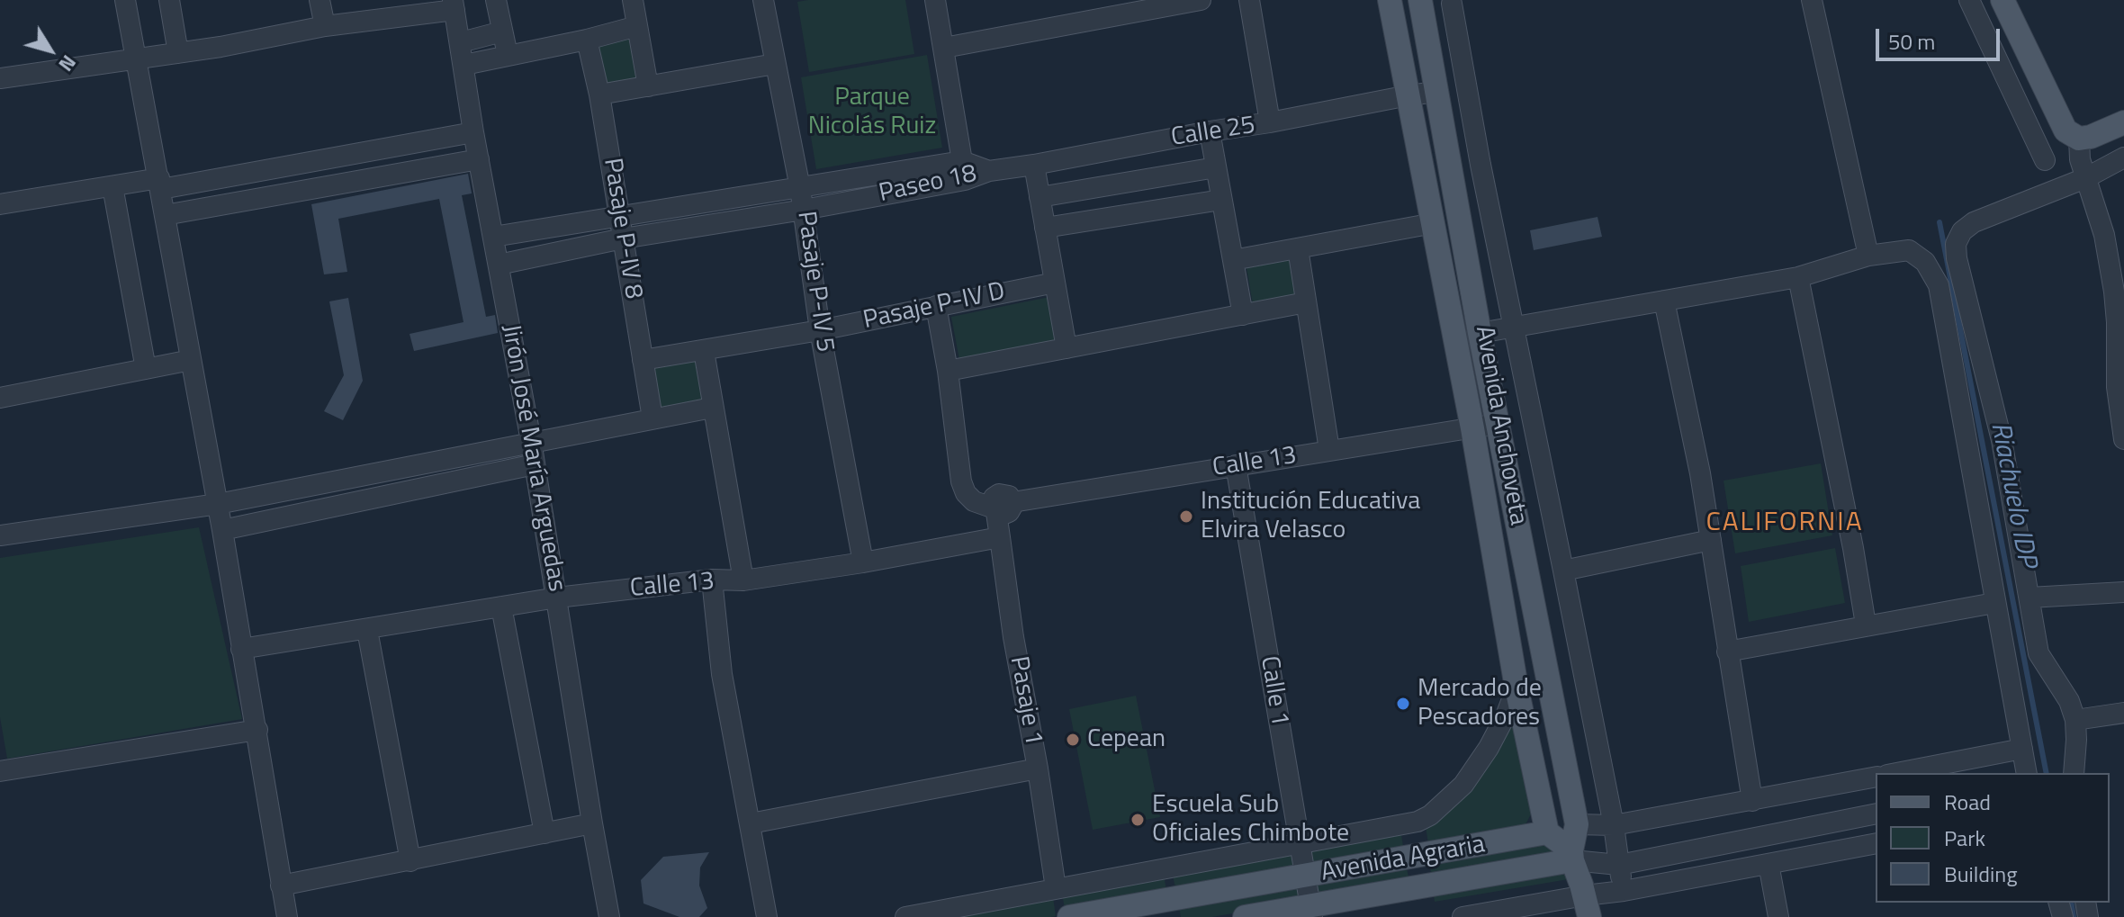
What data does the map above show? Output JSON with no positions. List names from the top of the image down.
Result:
{
  "streets": {
    "main road": ["Avenida Anchoveta", "Avenida Agraria"],
    "street": [
      "Calle 25",
      "Paseo 18",
      "Pasaje P-IV 8",
      "Pasaje P-IV 5",
      "Pasaje P-IV D",
      "Jirón José María Arguedas",
      "Calle 13",
      "Calle 1",
      "Pasaje 1"
    ]
  },
  "crossings": [
    ["Calle 25", "Paseo 18"],
    ["Calle 25", "Avenida Anchoveta"],
    ["Paseo 18", "Pasaje P-IV 8"],
    ["Paseo 18", "Pasaje P-IV 5"],
    ["Paseo 18", "Jirón José María Arguedas"],
    ["Pasaje P-IV 8", "Pasaje P-IV D"],
    ["Pasaje P-IV 5", "Pasaje P-IV D"],
    ["Pasaje P-IV 5", "Calle 13"],
    ["Avenida Anchoveta", "Calle 13"],
    ["Avenida Anchoveta", "Avenida Agraria"],
    ["Jirón José María Arguedas", "Calle 13"],
    ["Calle 13", "Calle 1"],
    ["Calle 13", "Pasaje 1"],
    ["Calle 1", "Avenida Agraria"]
  ],
  "districts": ["CALIFORNIA"],
  "water": ["Riachuelo IDP"],
  "parks": ["Parque Nicolás Ruiz"],
  "places": [
    "Institución Educativa Elvira Velasco",
    "Mercado de Pescadores",
    "Cepean",
    "Escuela Sub Oficiales Chimbote"
  ],
  "legend": ["Road", "Park", "Building"],
  "scale_bar": "50 m",
  "north": "bottom right"
}
